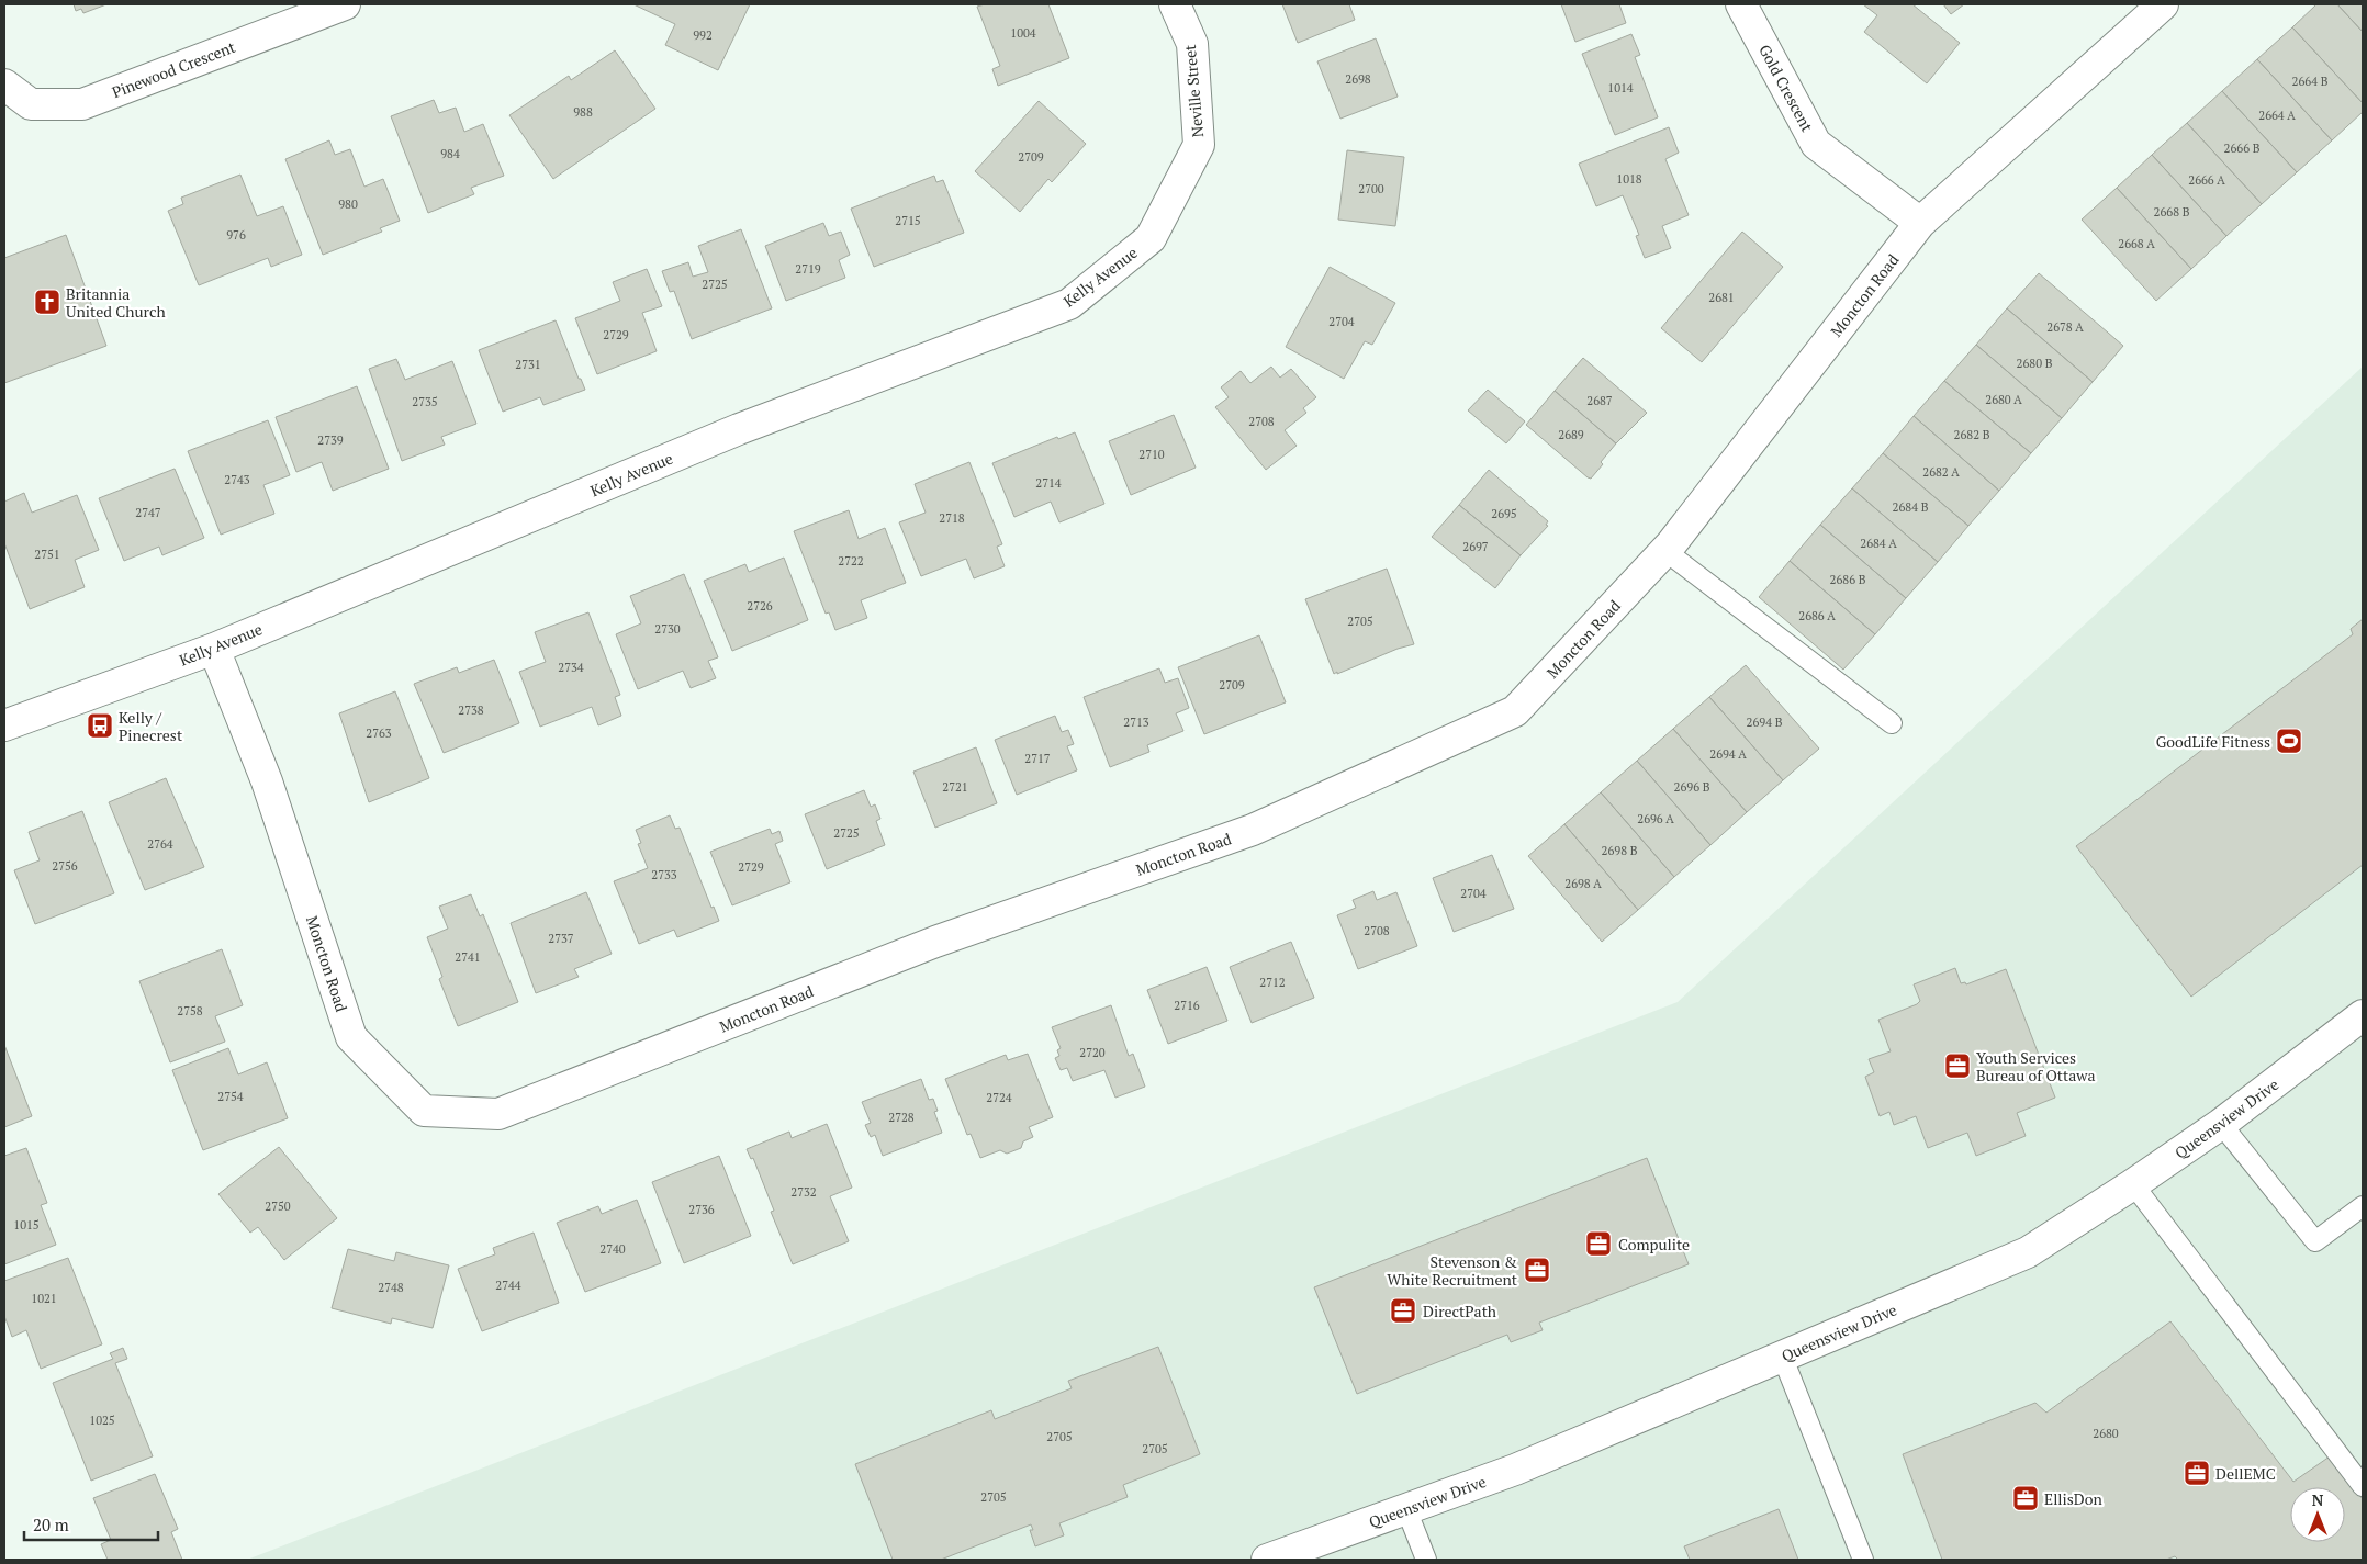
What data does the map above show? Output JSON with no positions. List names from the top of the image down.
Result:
{
  "streets": {
    "street": [
      "Pinewood Crescent",
      "Gold Crescent",
      "Neville Street",
      "Kelly Avenue",
      "Moncton Road",
      "Queensview Drive"
    ]
  },
  "crossings": [
    ["Gold Crescent", "Moncton Road"],
    ["Neville Street", "Kelly Avenue"],
    ["Kelly Avenue", "Moncton Road"]
  ],
  "places": {
    "church": ["Britannia United Church"],
    "bus stop": ["Kelly / Pinecrest"],
    "sports": ["GoodLife Fitness"],
    "office": [
      "Youth Services Bureau of Ottawa",
      "Compulite",
      "Stevenson & White Recruitment",
      "DirectPath",
      "DellEMC",
      "EllisDon"
    ]
  },
  "house_numbers": [
    "1004",
    "992",
    "2698",
    "2664 B",
    "1014",
    "988",
    "2664 A",
    "2666 B",
    "984",
    "2709",
    "1018",
    "2666 A",
    "2700",
    "980",
    "2668 B",
    "2715",
    "976",
    "2668 A",
    "2719",
    "2725",
    "2681",
    "2704",
    "2678 A",
    "2729",
    "2680 B",
    "2731",
    "2680 A",
    "2687",
    "2735",
    "2708",
    "2689",
    "2682 B",
    "2739",
    "2710",
    "2682 A",
    "2743",
    "2714",
    "2684 B",
    "2747",
    "2695",
    "2718",
    "2684 A",
    "2697",
    "2751",
    "2722",
    "2686 B",
    "2726",
    "2686 A",
    "2705",
    "2730",
    "2734",
    "2709",
    "2738",
    "2713",
    "2694 B",
    "2763",
    "2694 A",
    "2717",
    "2721",
    "2696 B",
    "2696 A",
    "2725",
    "2764",
    "2698 B",
    "2756",
    "2729",
    "2733",
    "2698 A",
    "2704",
    "2708",
    "2737",
    "2741",
    "2712",
    "2716",
    "2758",
    "2720",
    "2754",
    "2724",
    "2728",
    "2732",
    "2750",
    "2736",
    "1015",
    "2740",
    "2744",
    "2748",
    "1021",
    "1025",
    "2680",
    "2705",
    "2705",
    "2705"
  ],
  "scale_bar": "20 m",
  "north": "top"
}
